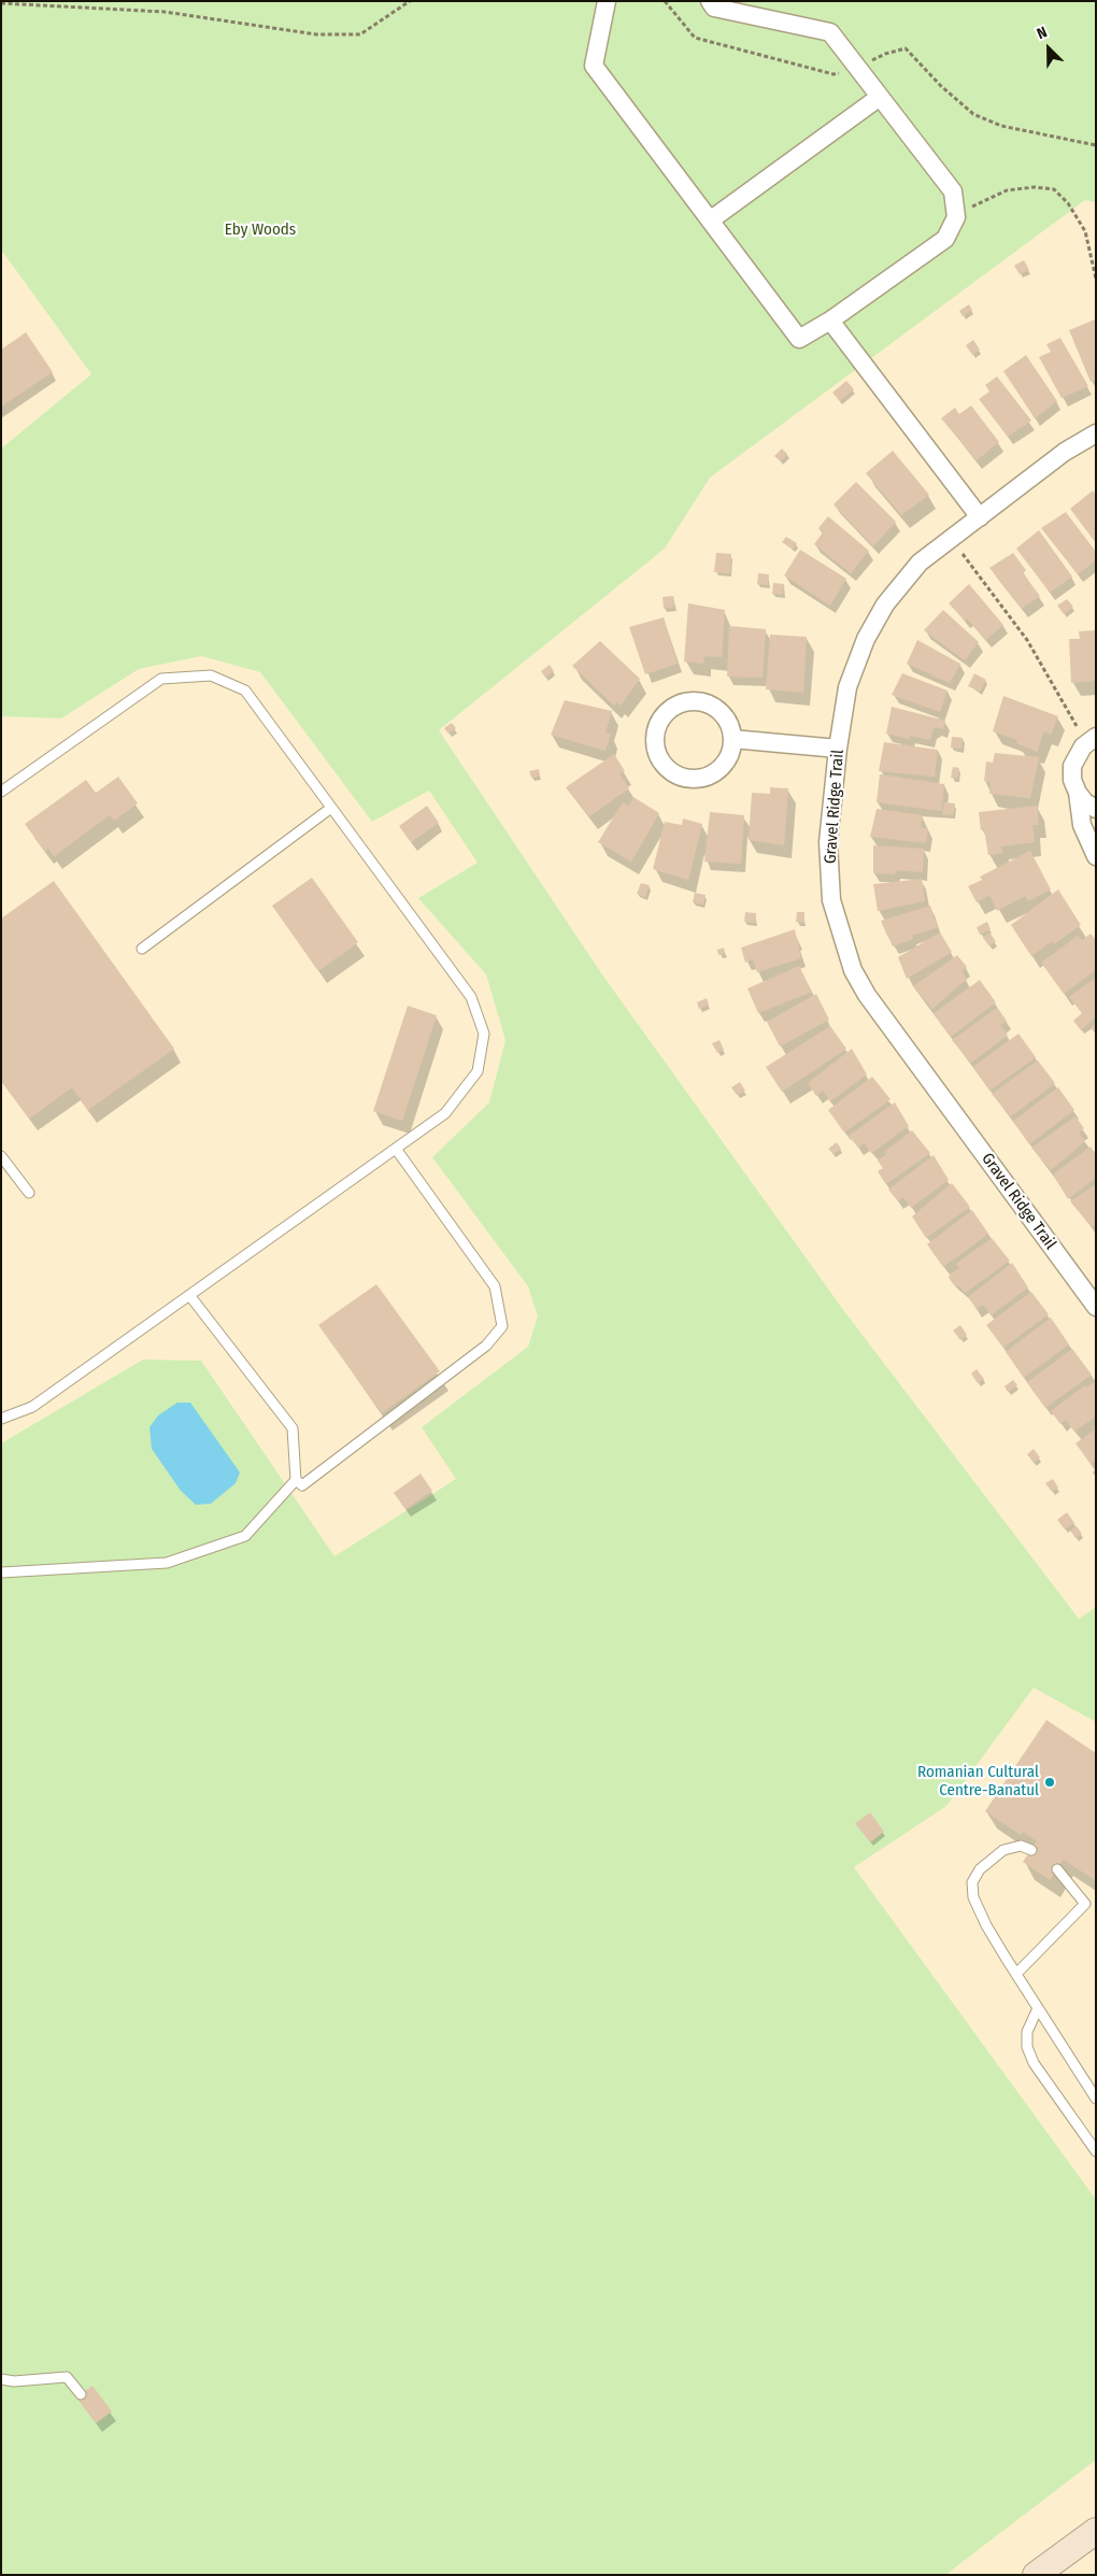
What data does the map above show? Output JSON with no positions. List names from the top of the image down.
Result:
{
  "streets": {
    "street": ["Gravel Ridge Trail"]
  },
  "parks": ["Eby Woods"],
  "places": ["Romanian Cultural Centre-Banatul"],
  "north": "top left"
}
